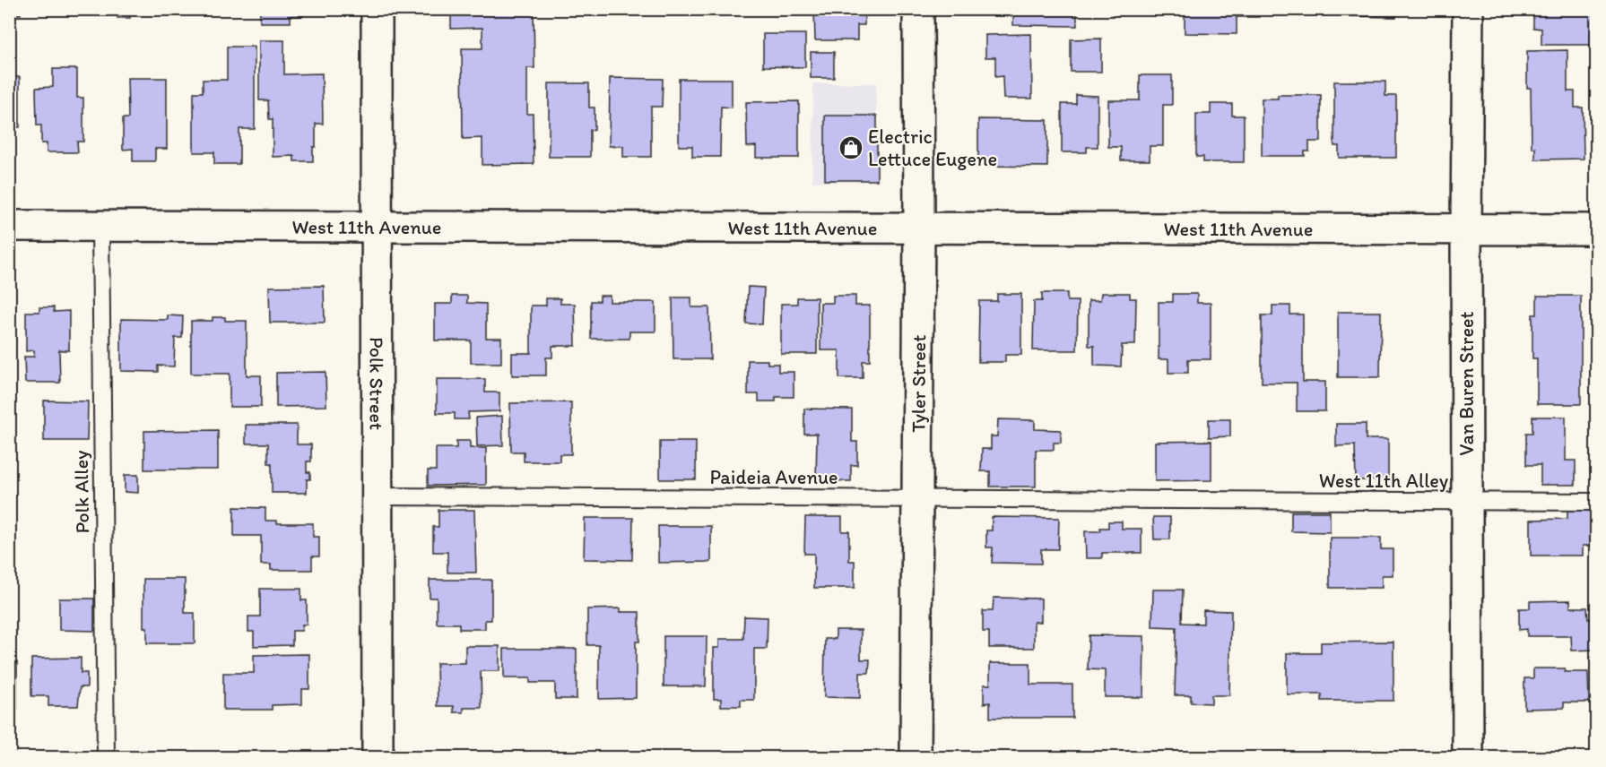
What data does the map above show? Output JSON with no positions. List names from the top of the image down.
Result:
{
  "streets": {
    "street": [
      "West 11th Avenue",
      "Polk Street",
      "Tyler Street",
      "Van Buren Street"
    ],
    "lane": ["Paideia Avenue", "West 11th Alley", "Polk Alley"]
  },
  "crossings": [
    ["West 11th Avenue", "Polk Street"],
    ["West 11th Avenue", "Tyler Street"],
    ["West 11th Avenue", "Van Buren Street"],
    ["West 11th Avenue", "Polk Alley"],
    ["Polk Street", "Paideia Avenue"],
    ["Tyler Street", "Paideia Avenue"],
    ["Van Buren Street", "West 11th Alley"],
    ["Paideia Avenue", "West 11th Alley"]
  ],
  "places": {
    "shop": ["Electric Lettuce Eugene"]
  }
}
